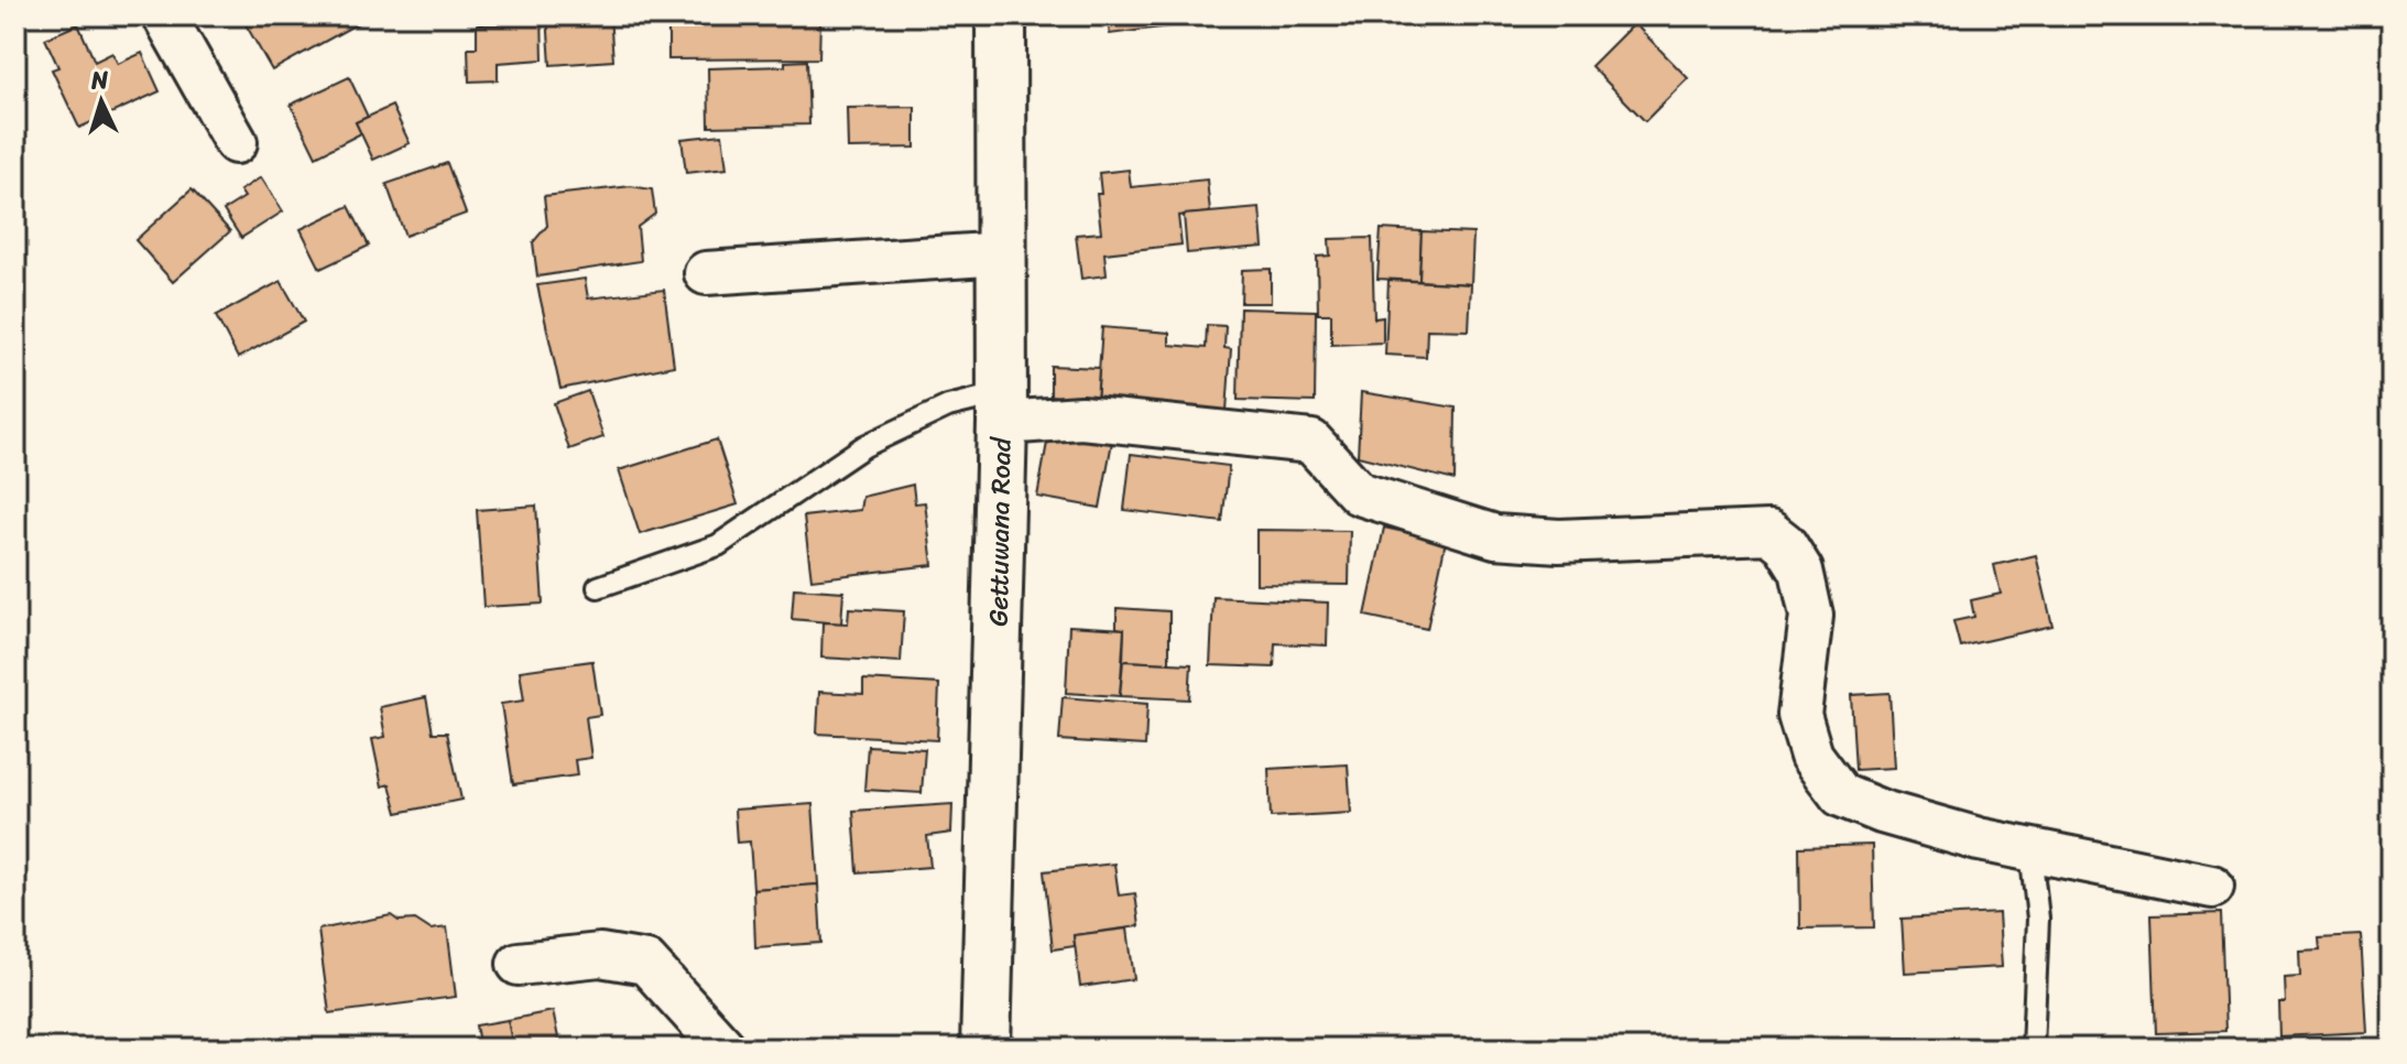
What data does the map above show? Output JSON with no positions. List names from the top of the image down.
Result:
{
  "streets": {
    "main road": ["Gettuwana Road"]
  },
  "north": "top"
}
